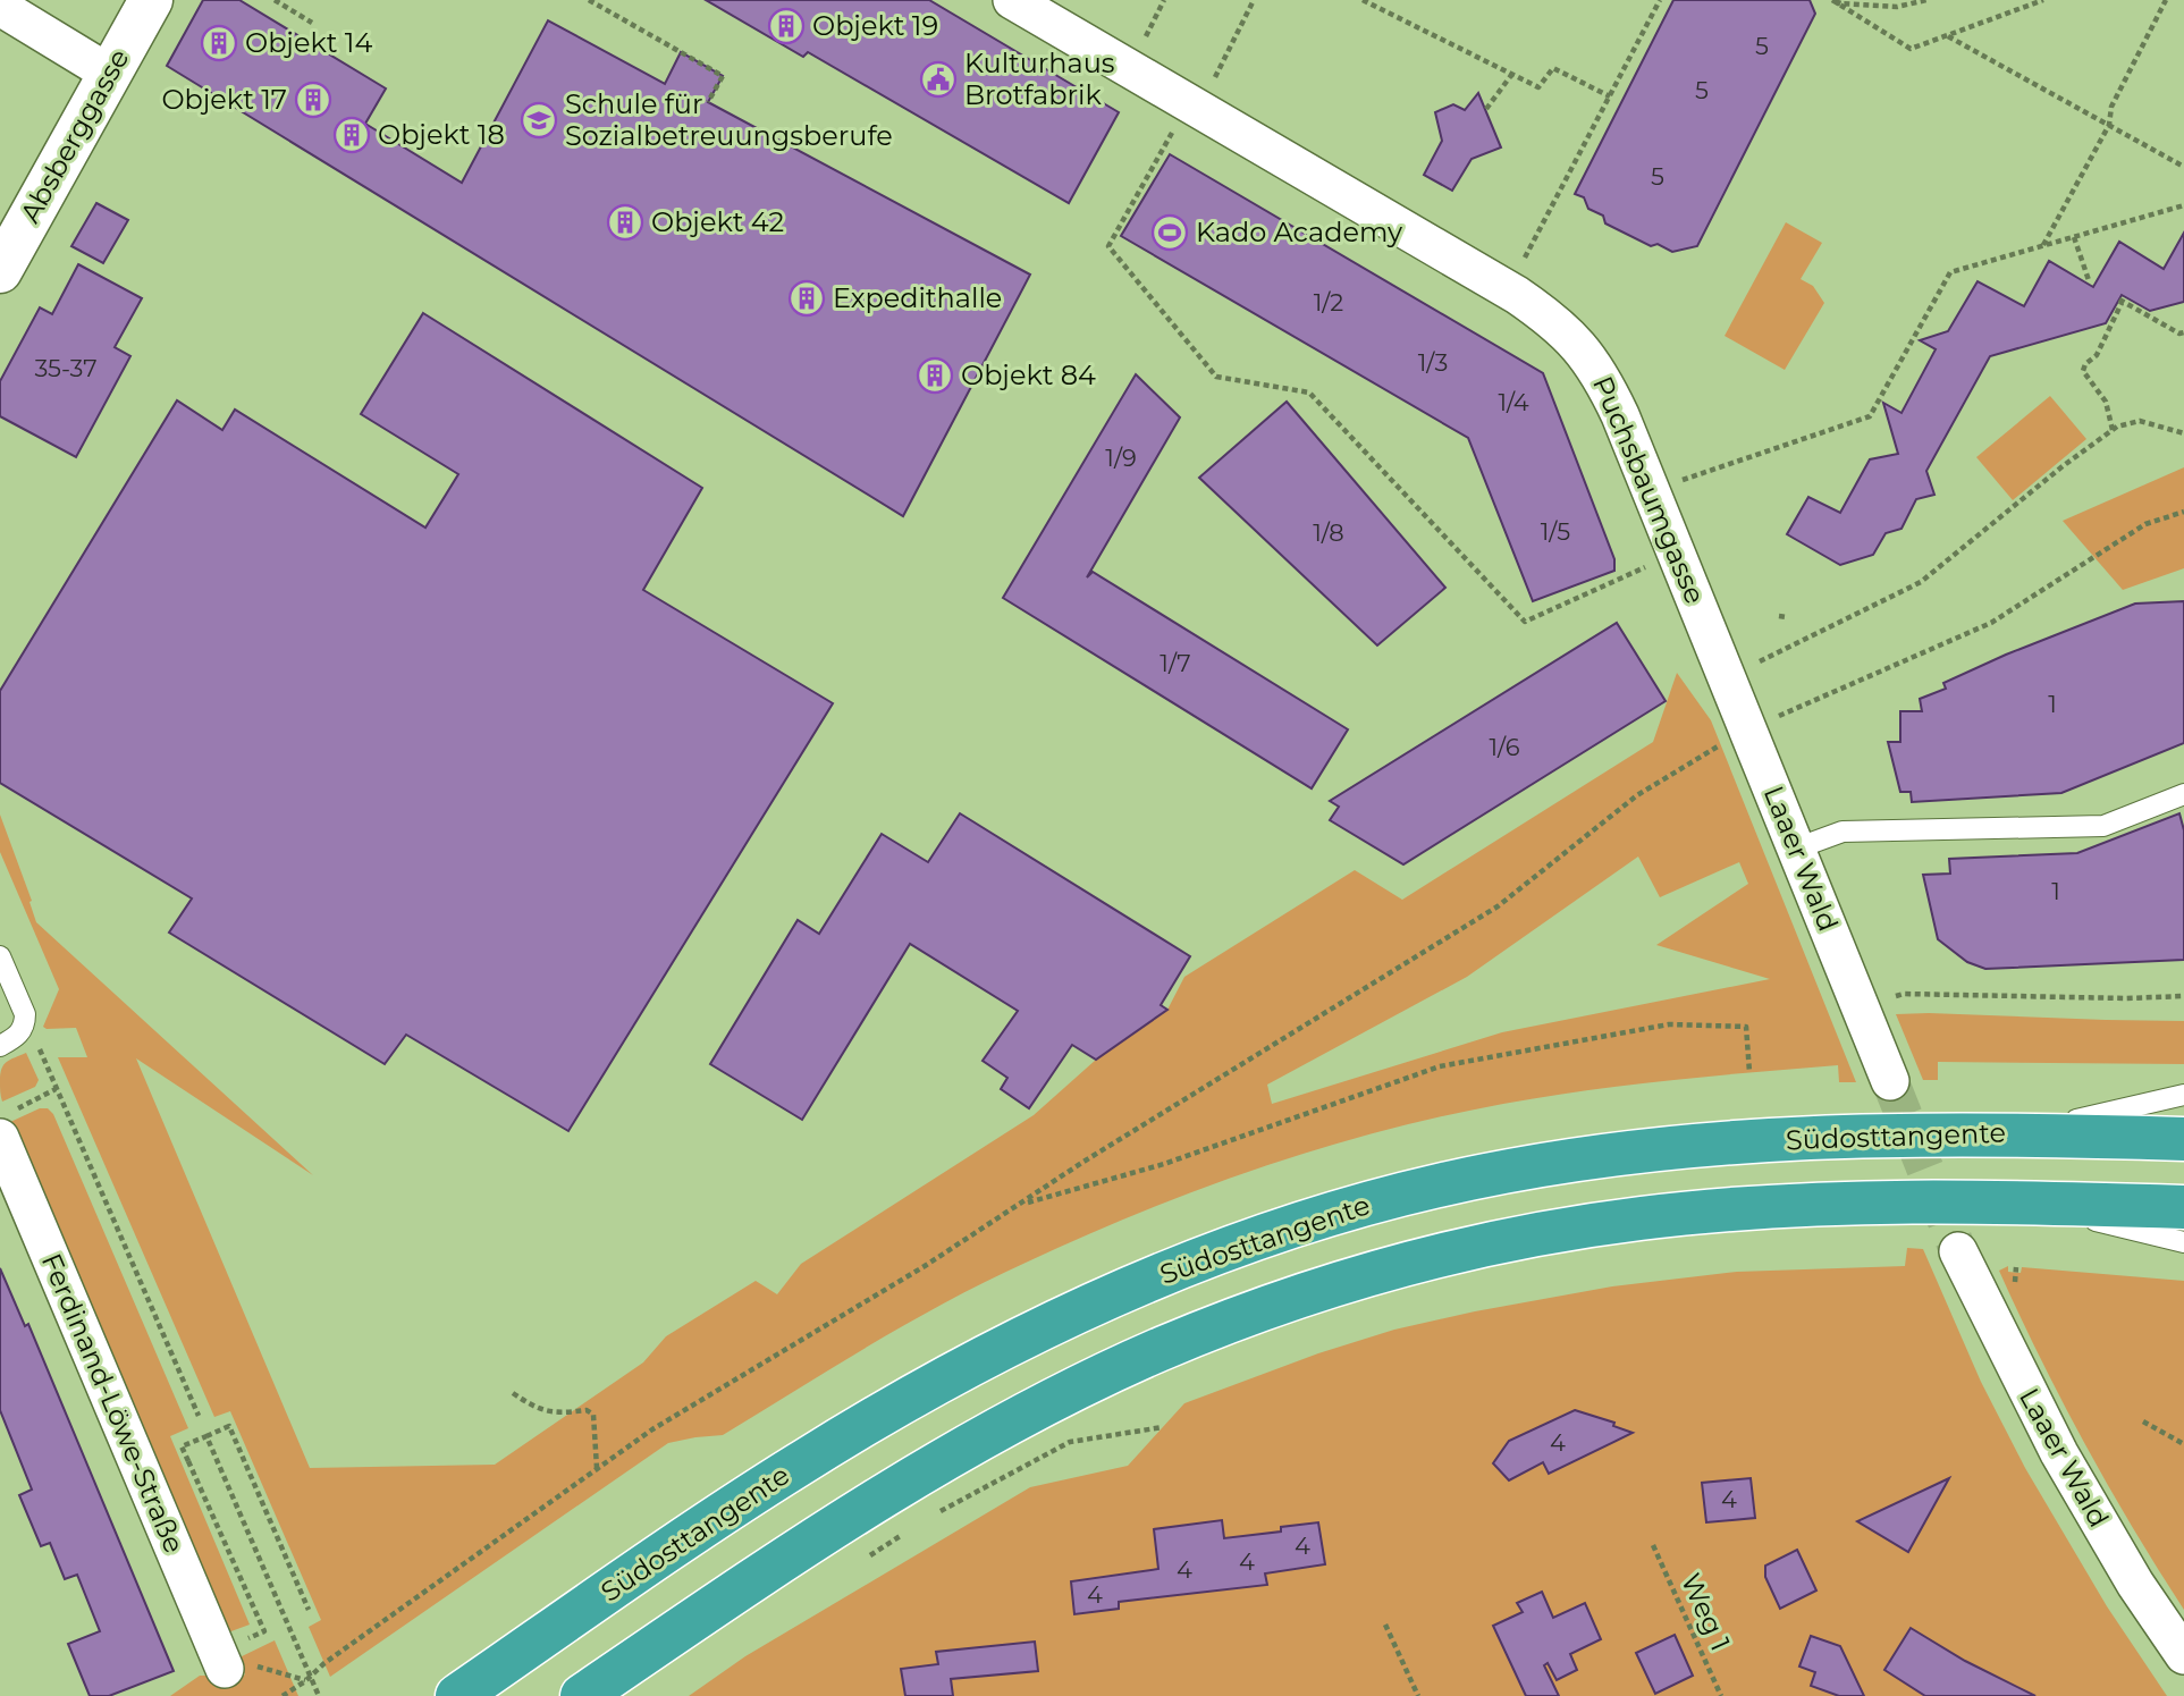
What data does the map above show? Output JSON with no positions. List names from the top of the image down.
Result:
{
  "streets": {
    "highway": ["Südosttangente"],
    "street": [
      "Absberggasse",
      "Puchsbaumgasse",
      "Laaer Wald",
      "Ferdinand-Löwe-Straße"
    ],
    "path": ["Weg 1"]
  },
  "crossings": [
    ["Puchsbaumgasse", "Laaer Wald"]
  ],
  "places": {
    "building": [
      "Objekt 19",
      "Objekt 14",
      "Objekt 17",
      "Objekt 18",
      "Objekt 42",
      "Expedithalle",
      "Objekt 84"
    ],
    "public building": ["Kulturhaus Brotfabrik"],
    "school or university": ["Schule für Sozialbetreuungsberufe"],
    "sports": ["Kado Academy"]
  },
  "house_numbers": [
    "5",
    "5",
    "5",
    "1/2",
    "1/3",
    "35-37",
    "1/4",
    "1/9",
    "1/5",
    "1/8",
    "1/7",
    "1",
    "1/6",
    "1",
    "4",
    "4",
    "4",
    "4",
    "4",
    "4"
  ]
}
